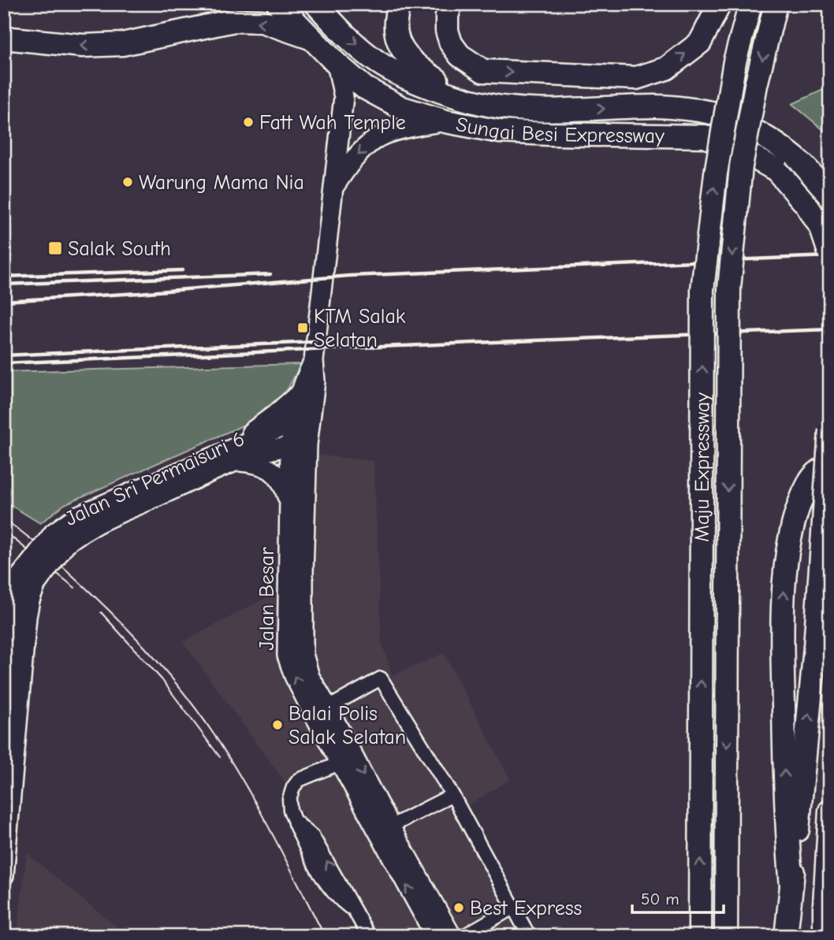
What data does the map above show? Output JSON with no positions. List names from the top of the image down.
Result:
{
  "streets": {
    "highway": ["Sungai Besi Expressway", "Maju Expressway"],
    "street": ["Jalan Sri Permaisuri 6", "Jalan Besar"]
  },
  "crossings": [
    ["Sungai Besi Expressway", "Jalan Besar"],
    ["Jalan Sri Permaisuri 6", "Jalan Besar"]
  ],
  "places": {
    "other": [
      "Fatt Wah Temple",
      "Warung Mama Nia",
      "Balai Polis Salak Selatan",
      "Best Express"
    ],
    "transit": ["Salak South", "KTM Salak Selatan"]
  },
  "scale_bar": "50 m"
}
